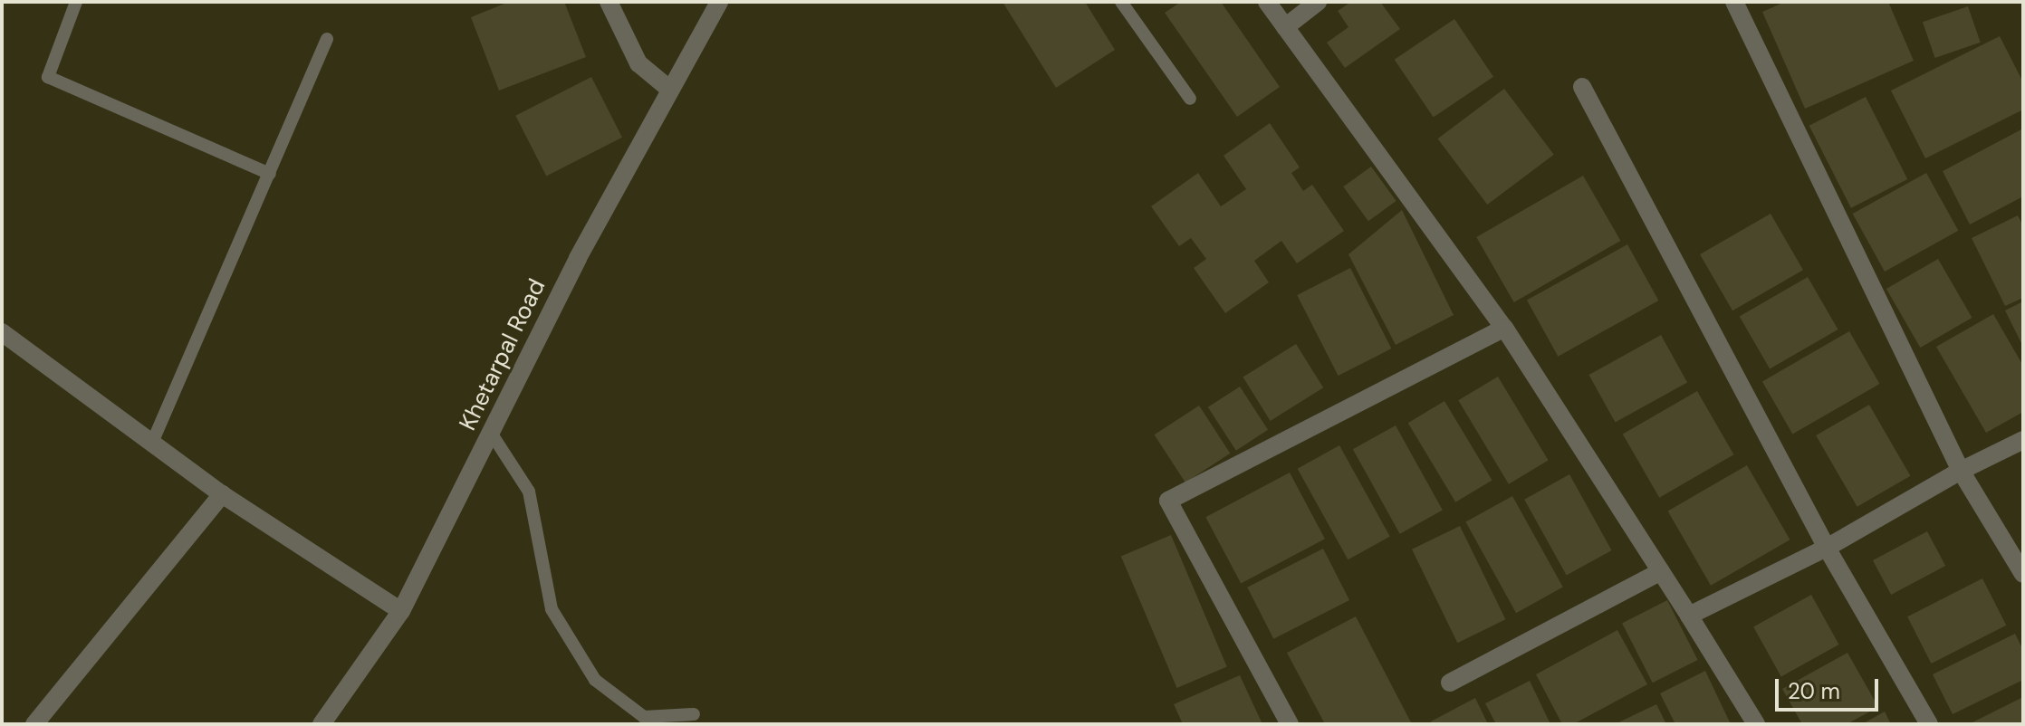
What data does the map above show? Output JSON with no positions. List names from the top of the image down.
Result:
{
  "streets": {
    "street": ["Khetarpal Road"]
  },
  "scale_bar": "20 m"
}
